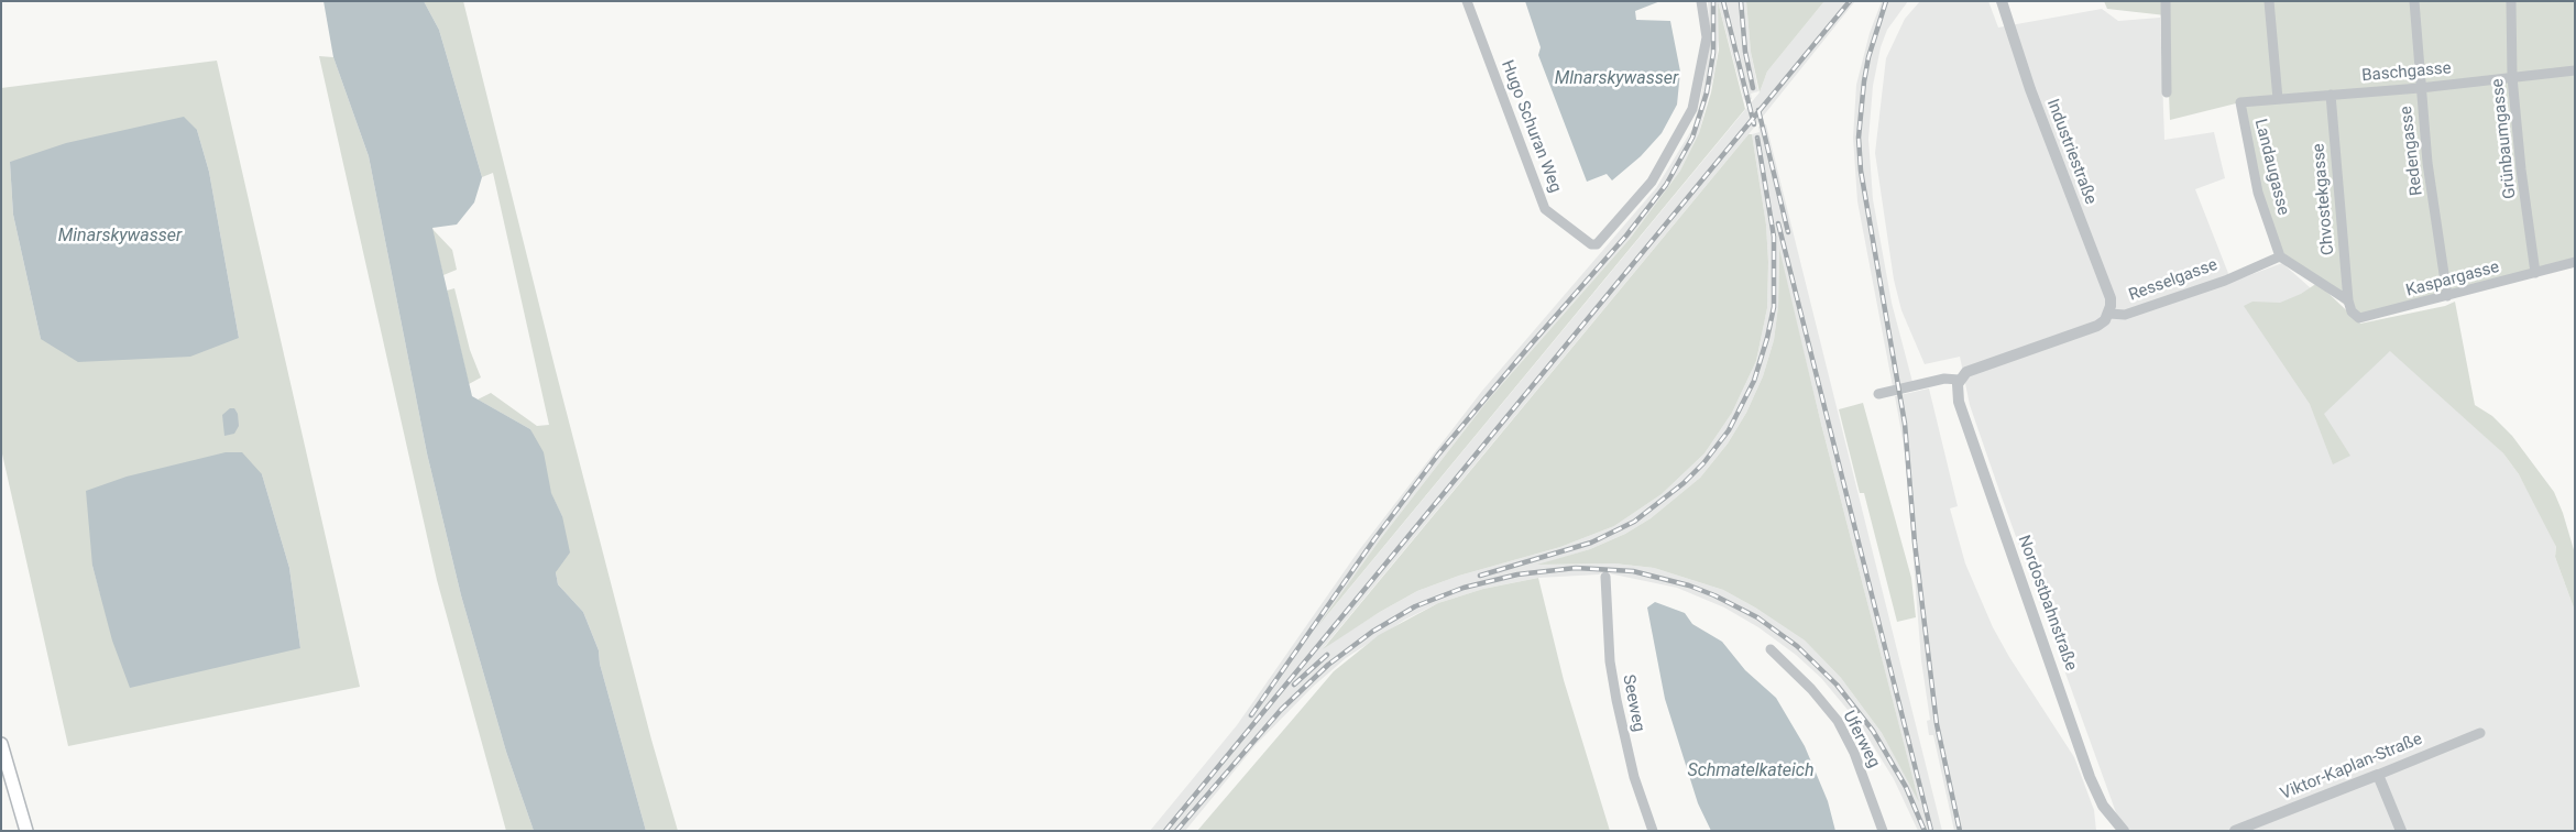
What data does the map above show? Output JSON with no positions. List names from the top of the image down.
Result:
{
  "streets": {
    "street": [
      "Baschgasse",
      "Hugo Schuran Weg",
      "Grünbaumgasse",
      "Redengasse",
      "Industriestraße",
      "Landaugasse",
      "Chvostekgasse",
      "Kaspargasse",
      "Resselgasse",
      "Nordostbahnstraße",
      "Seeweg",
      "Uferweg",
      "Viktor-Kaplan-Straße"
    ]
  },
  "crossings": [
    ["Baschgasse", "Grünbaumgasse"],
    ["Baschgasse", "Redengasse"],
    ["Baschgasse", "Landaugasse"],
    ["Baschgasse", "Chvostekgasse"],
    ["Grünbaumgasse", "Kaspargasse"],
    ["Redengasse", "Kaspargasse"],
    ["Industriestraße", "Resselgasse"],
    ["Landaugasse", "Resselgasse"],
    ["Chvostekgasse", "Kaspargasse"],
    ["Resselgasse", "Nordostbahnstraße"]
  ],
  "water": ["Mlnarskywasser", "Minarskywasser", "Schmatelkateich"]
}
